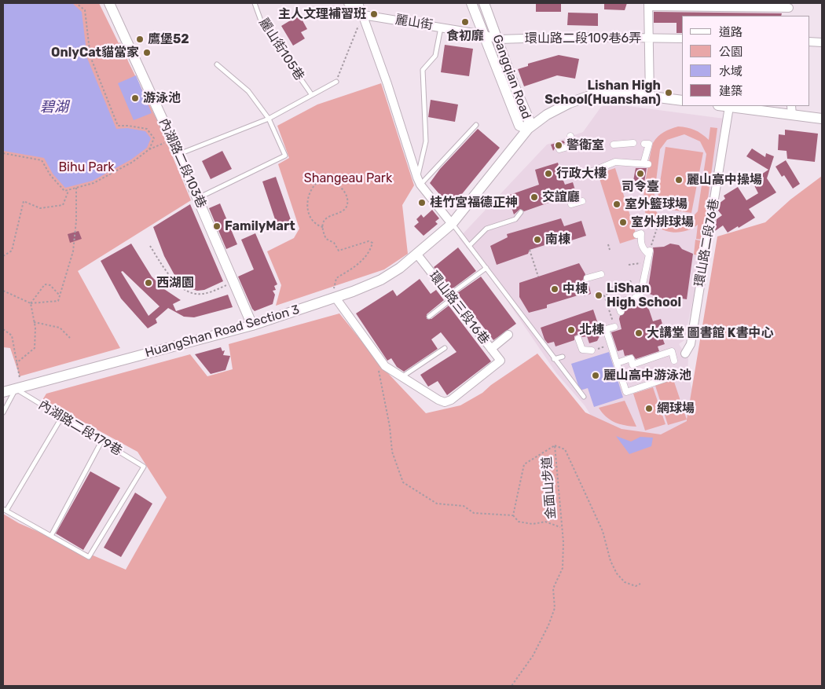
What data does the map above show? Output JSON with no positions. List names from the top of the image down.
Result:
{
  "streets": {
    "street": [
      "麗山街",
      "環山路二段109巷6弄",
      "Gangqian Road",
      "內湖路二段103巷",
      "環山路二段76巷",
      "環山路三段16巷",
      "HuangShan Road Section 3"
    ],
    "lane": ["麗山街105巷", "內湖路二段179巷"],
    "path": ["金面山步道"]
  },
  "crossings": [
    ["麗山街", "環山路二段109巷6弄"],
    ["麗山街", "Gangqian Road"],
    ["環山路二段109巷6弄", "Gangqian Road"],
    ["Gangqian Road", "HuangShan Road Section 3"],
    ["內湖路二段103巷", "HuangShan Road Section 3"],
    ["環山路三段16巷", "HuangShan Road Section 3"],
    ["HuangShan Road Section 3", "內湖路二段179巷"]
  ],
  "water": ["碧湖"],
  "parks": ["Bihu Park", "Shangeau Park"],
  "places": [
    "主人文理補習班",
    "食初靡",
    "鷹堡52",
    "OnlyCat貓當家",
    "Lishan High School(Huanshan)",
    "游泳池",
    "警衛室",
    "行政大樓",
    "司令臺",
    "麗山高中操場",
    "交誼廳",
    "桂竹宮福德正神",
    "室外籃球場",
    "室外排球場",
    "FamilyMart",
    "南棟",
    "西湖園",
    "中棟",
    "LiShan High School",
    "北棟",
    "大講堂 圖書館 K書中心",
    "麗山高中游泳池",
    "網球場"
  ],
  "legend": [
    "道路",
    "公園",
    "水域",
    "建築"
  ]
}
